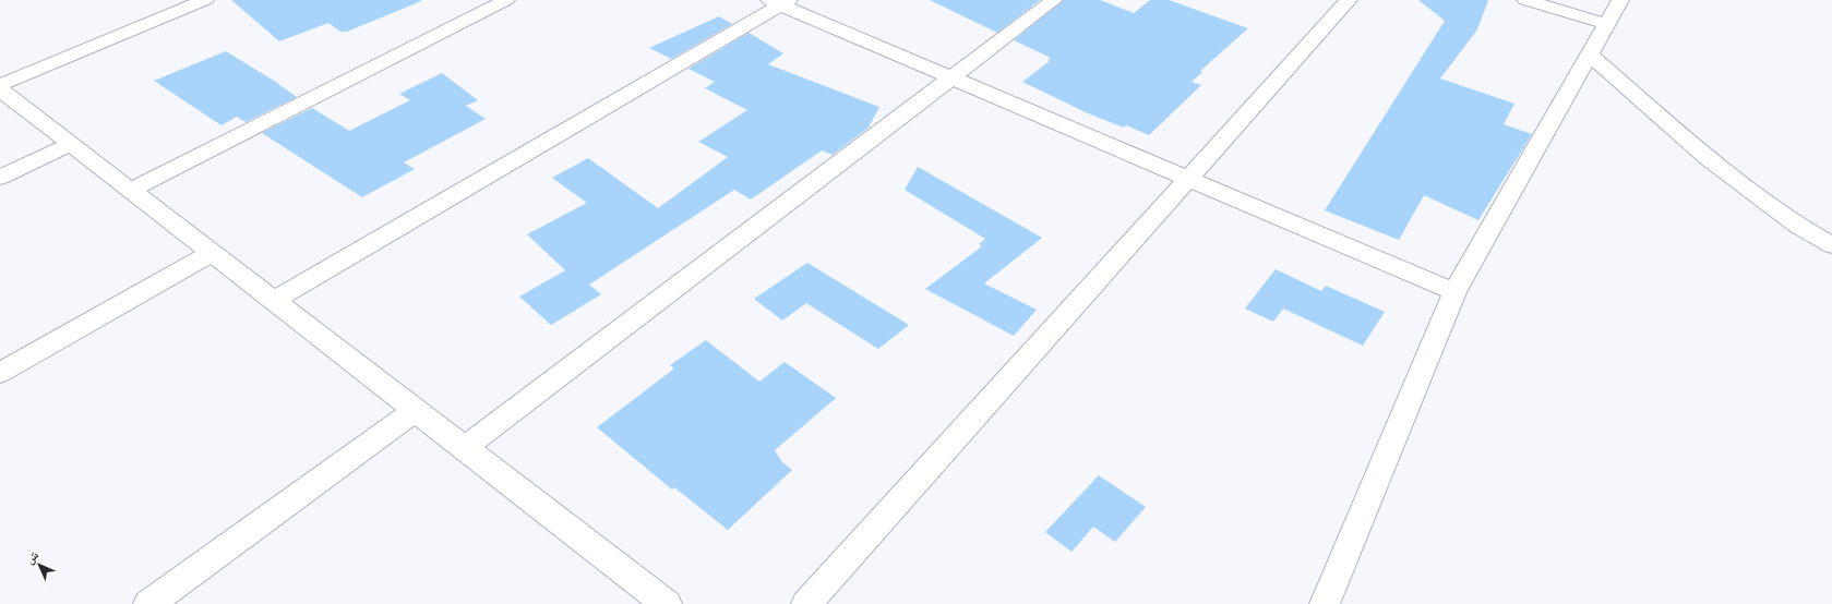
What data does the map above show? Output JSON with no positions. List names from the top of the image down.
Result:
{
  "north": "top left"
}
